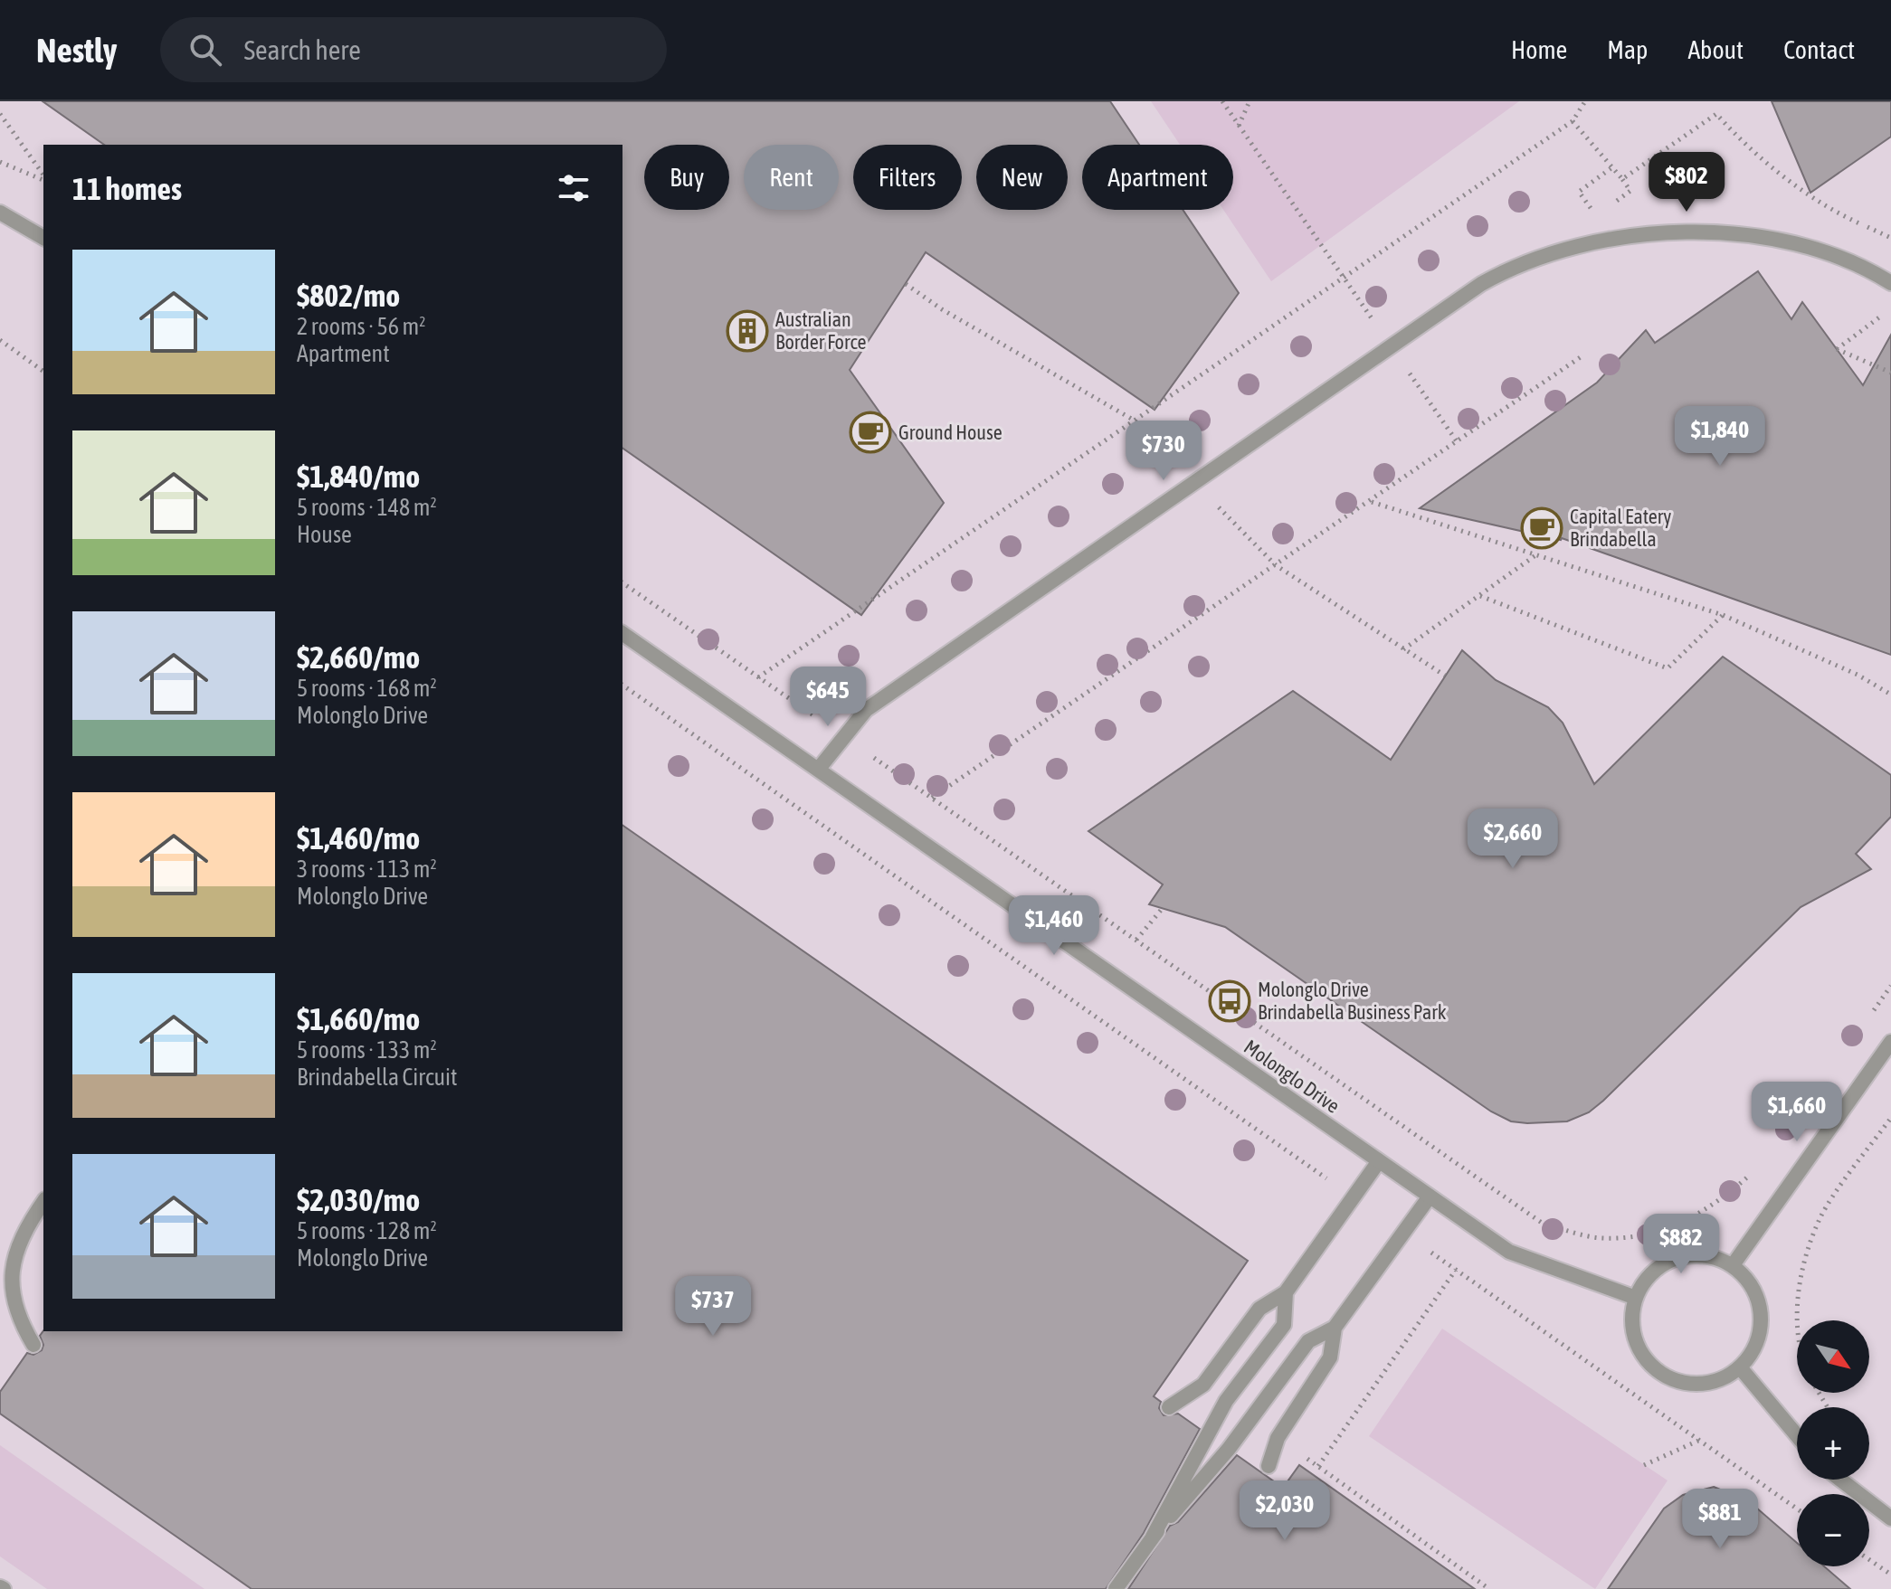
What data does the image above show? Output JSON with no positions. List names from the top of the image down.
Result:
{
  "streets": {
    "street": ["Molonglo Drive"]
  },
  "places": {
    "building": ["Australian Border Force"],
    "cafe": ["Ground House", "Capital Eatery Brindabella"],
    "bus stop": ["Molonglo Drive Brindabella Business Park"]
  },
  "north": "bottom right",
  "page": {
    "header": "Nestly",
    "search": "Search here",
    "nav": [
      "Home",
      "Map",
      "About",
      "Contact"
    ],
    "chip": [
      "Buy",
      "Rent",
      "Filters",
      "New",
      "Apartment"
    ],
    "heading": "11 homes",
    "price": [
      "$802",
      "$1,840",
      "$730",
      "$645",
      "$2,660",
      "$1,460",
      "$1,660",
      "$882",
      "$737",
      "$2,030",
      "$881"
    ],
    "list": [
      {
        "name": "$802/mo",
        "note": "2 rooms · 56 m² · Apartment"
      },
      {
        "name": "$1,840/mo",
        "note": "5 rooms · 148 m² · House"
      },
      {
        "name": "$2,660/mo",
        "note": "5 rooms · 168 m² · Molonglo Drive"
      },
      {
        "name": "$1,460/mo",
        "note": "3 rooms · 113 m² · Molonglo Drive"
      },
      {
        "name": "$1,660/mo",
        "note": "5 rooms · 133 m² · Brindabella Circuit"
      },
      {
        "name": "$2,030/mo",
        "note": "5 rooms · 128 m² · Molonglo Drive"
      }
    ],
    "map_buttons": ["+", "−"]
  }
}
